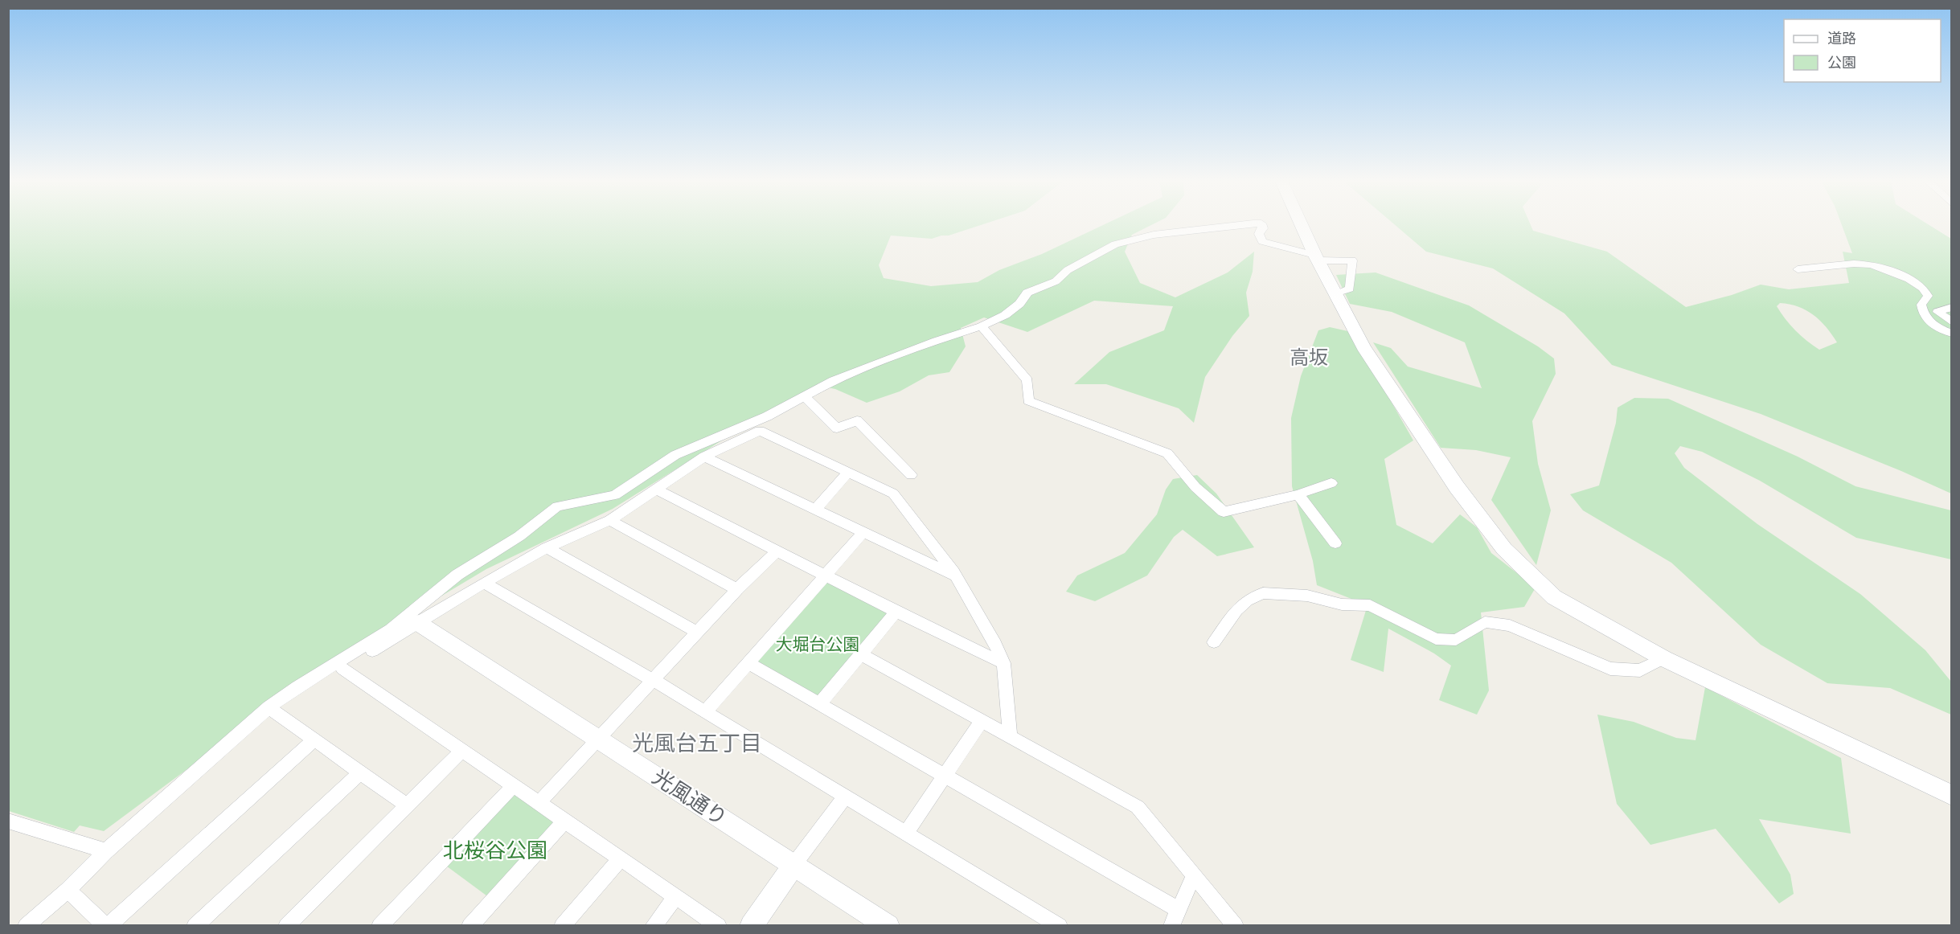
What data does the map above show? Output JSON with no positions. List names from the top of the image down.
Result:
{
  "streets": {
    "street": ["光風通り"]
  },
  "districts": ["高坂", "光風台五丁目"],
  "parks": ["大堀台公園", "北桜谷公園"],
  "legend": ["道路", "公園"]
}
